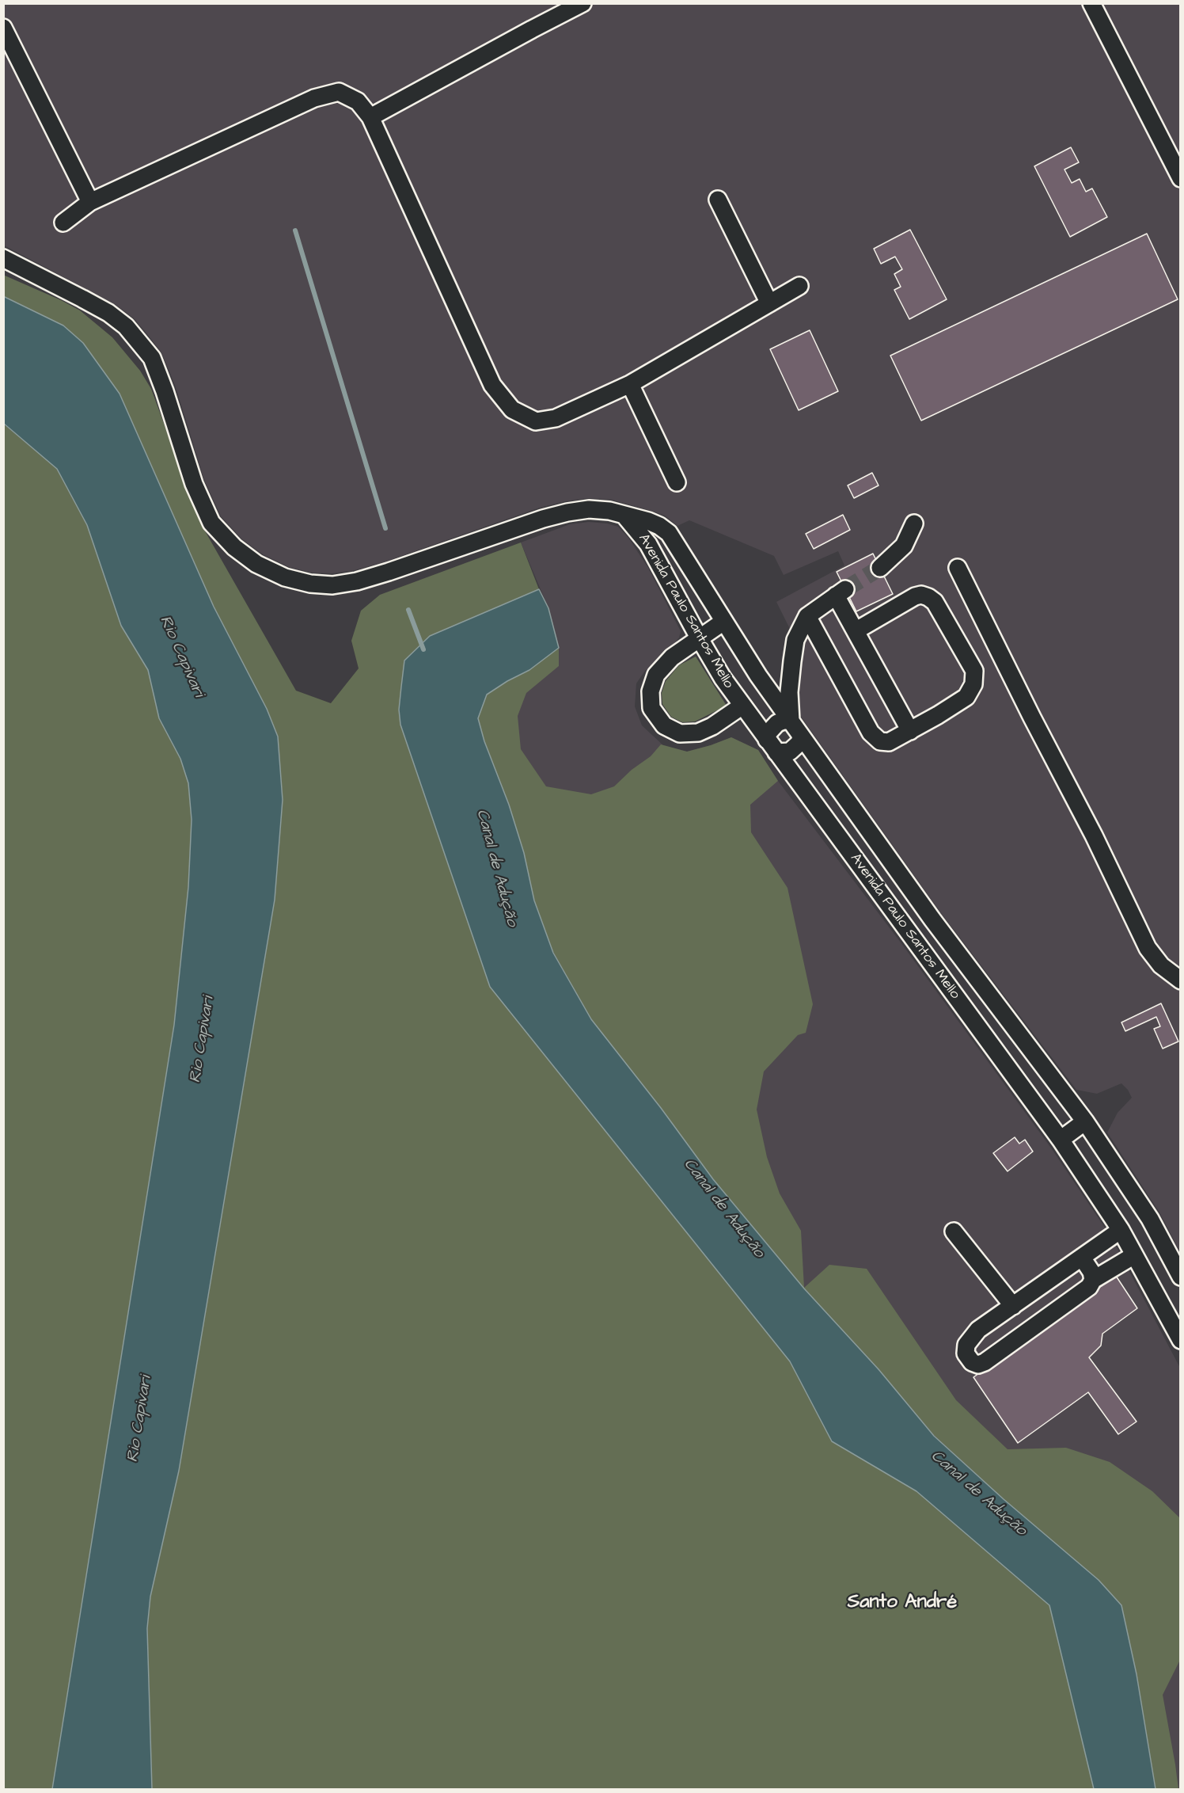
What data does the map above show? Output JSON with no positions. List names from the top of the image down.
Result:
{
  "streets": {
    "street": ["Avenida Paulo Santos Mello"]
  },
  "districts": ["Santo André"],
  "water": ["Rio Capivari", "Canal de Adução"]
}
